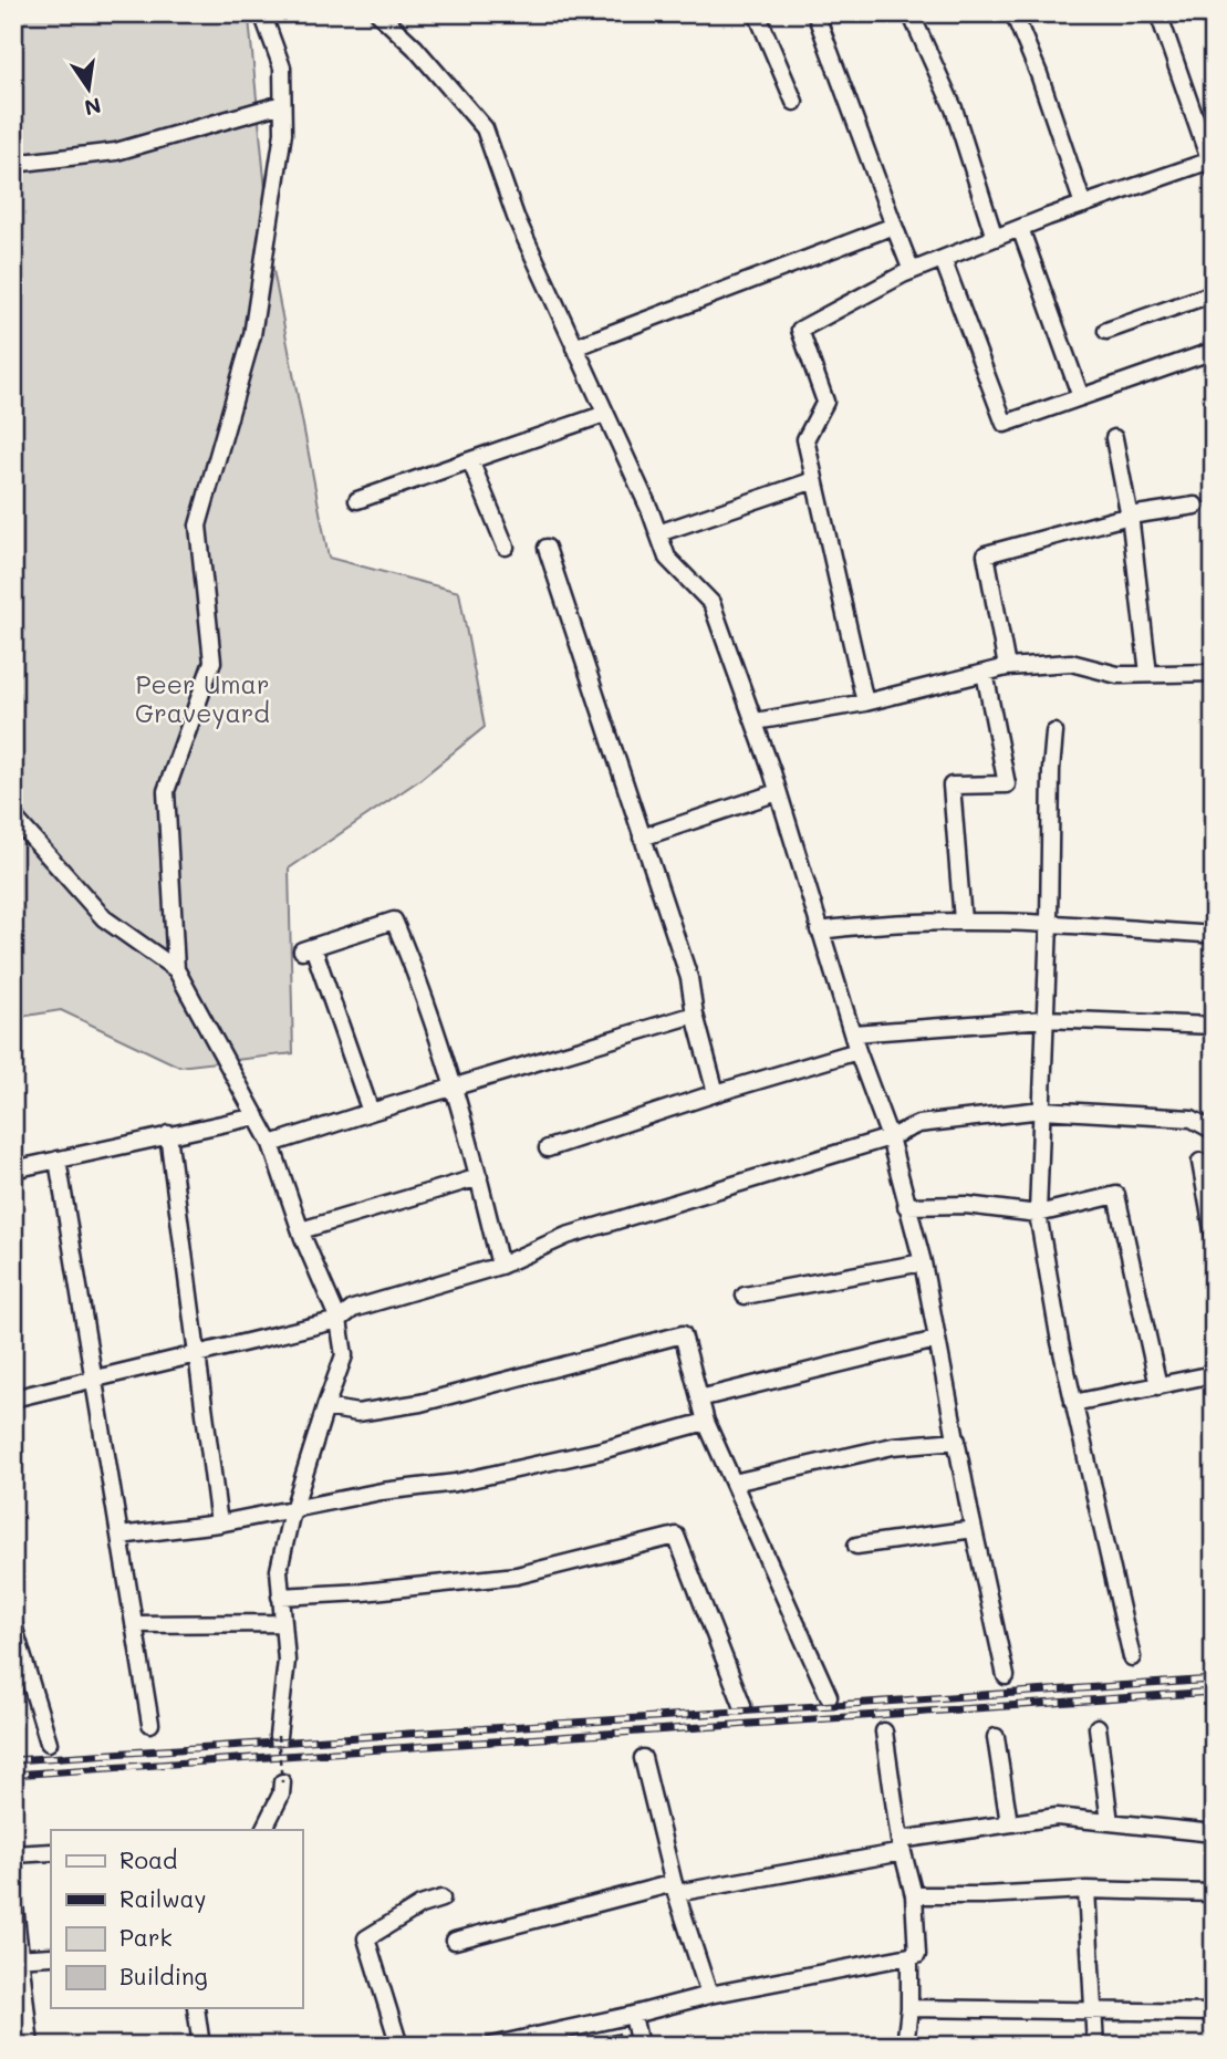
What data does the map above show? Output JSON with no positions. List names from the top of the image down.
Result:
{
  "parks": ["Peer Umar Graveyard"],
  "legend": [
    "Road",
    "Railway",
    "Park",
    "Building"
  ],
  "north": "bottom"
}
